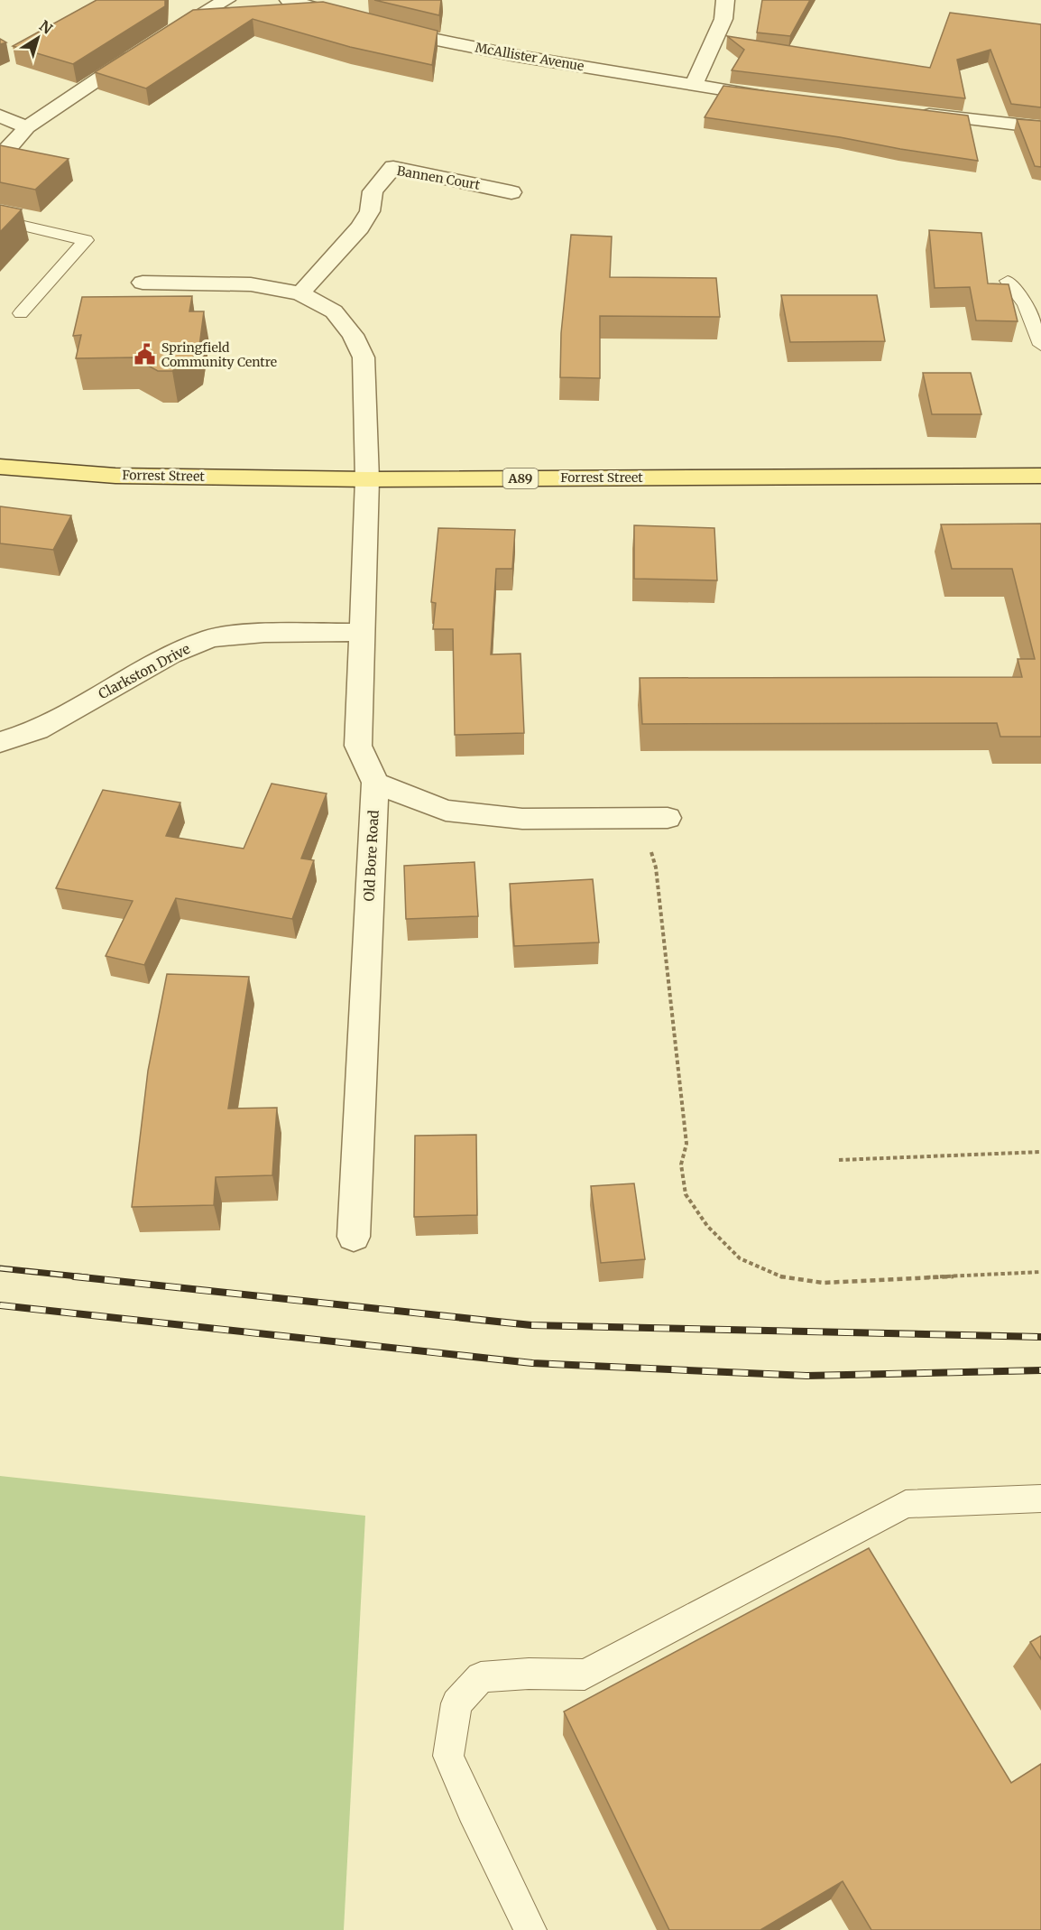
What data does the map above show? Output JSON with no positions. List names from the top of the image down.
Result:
{
  "streets": {
    "main road": ["Forrest Street", "A89"],
    "street": [
      "McAllister Avenue",
      "Bannen Court",
      "Clarkston Drive",
      "Old Bore Road"
    ]
  },
  "crossings": [
    ["Forrest Street", "Old Bore Road"],
    ["Clarkston Drive", "Old Bore Road"]
  ],
  "places": {
    "public building": ["Springfield Community Centre"]
  },
  "north": "top right"
}
